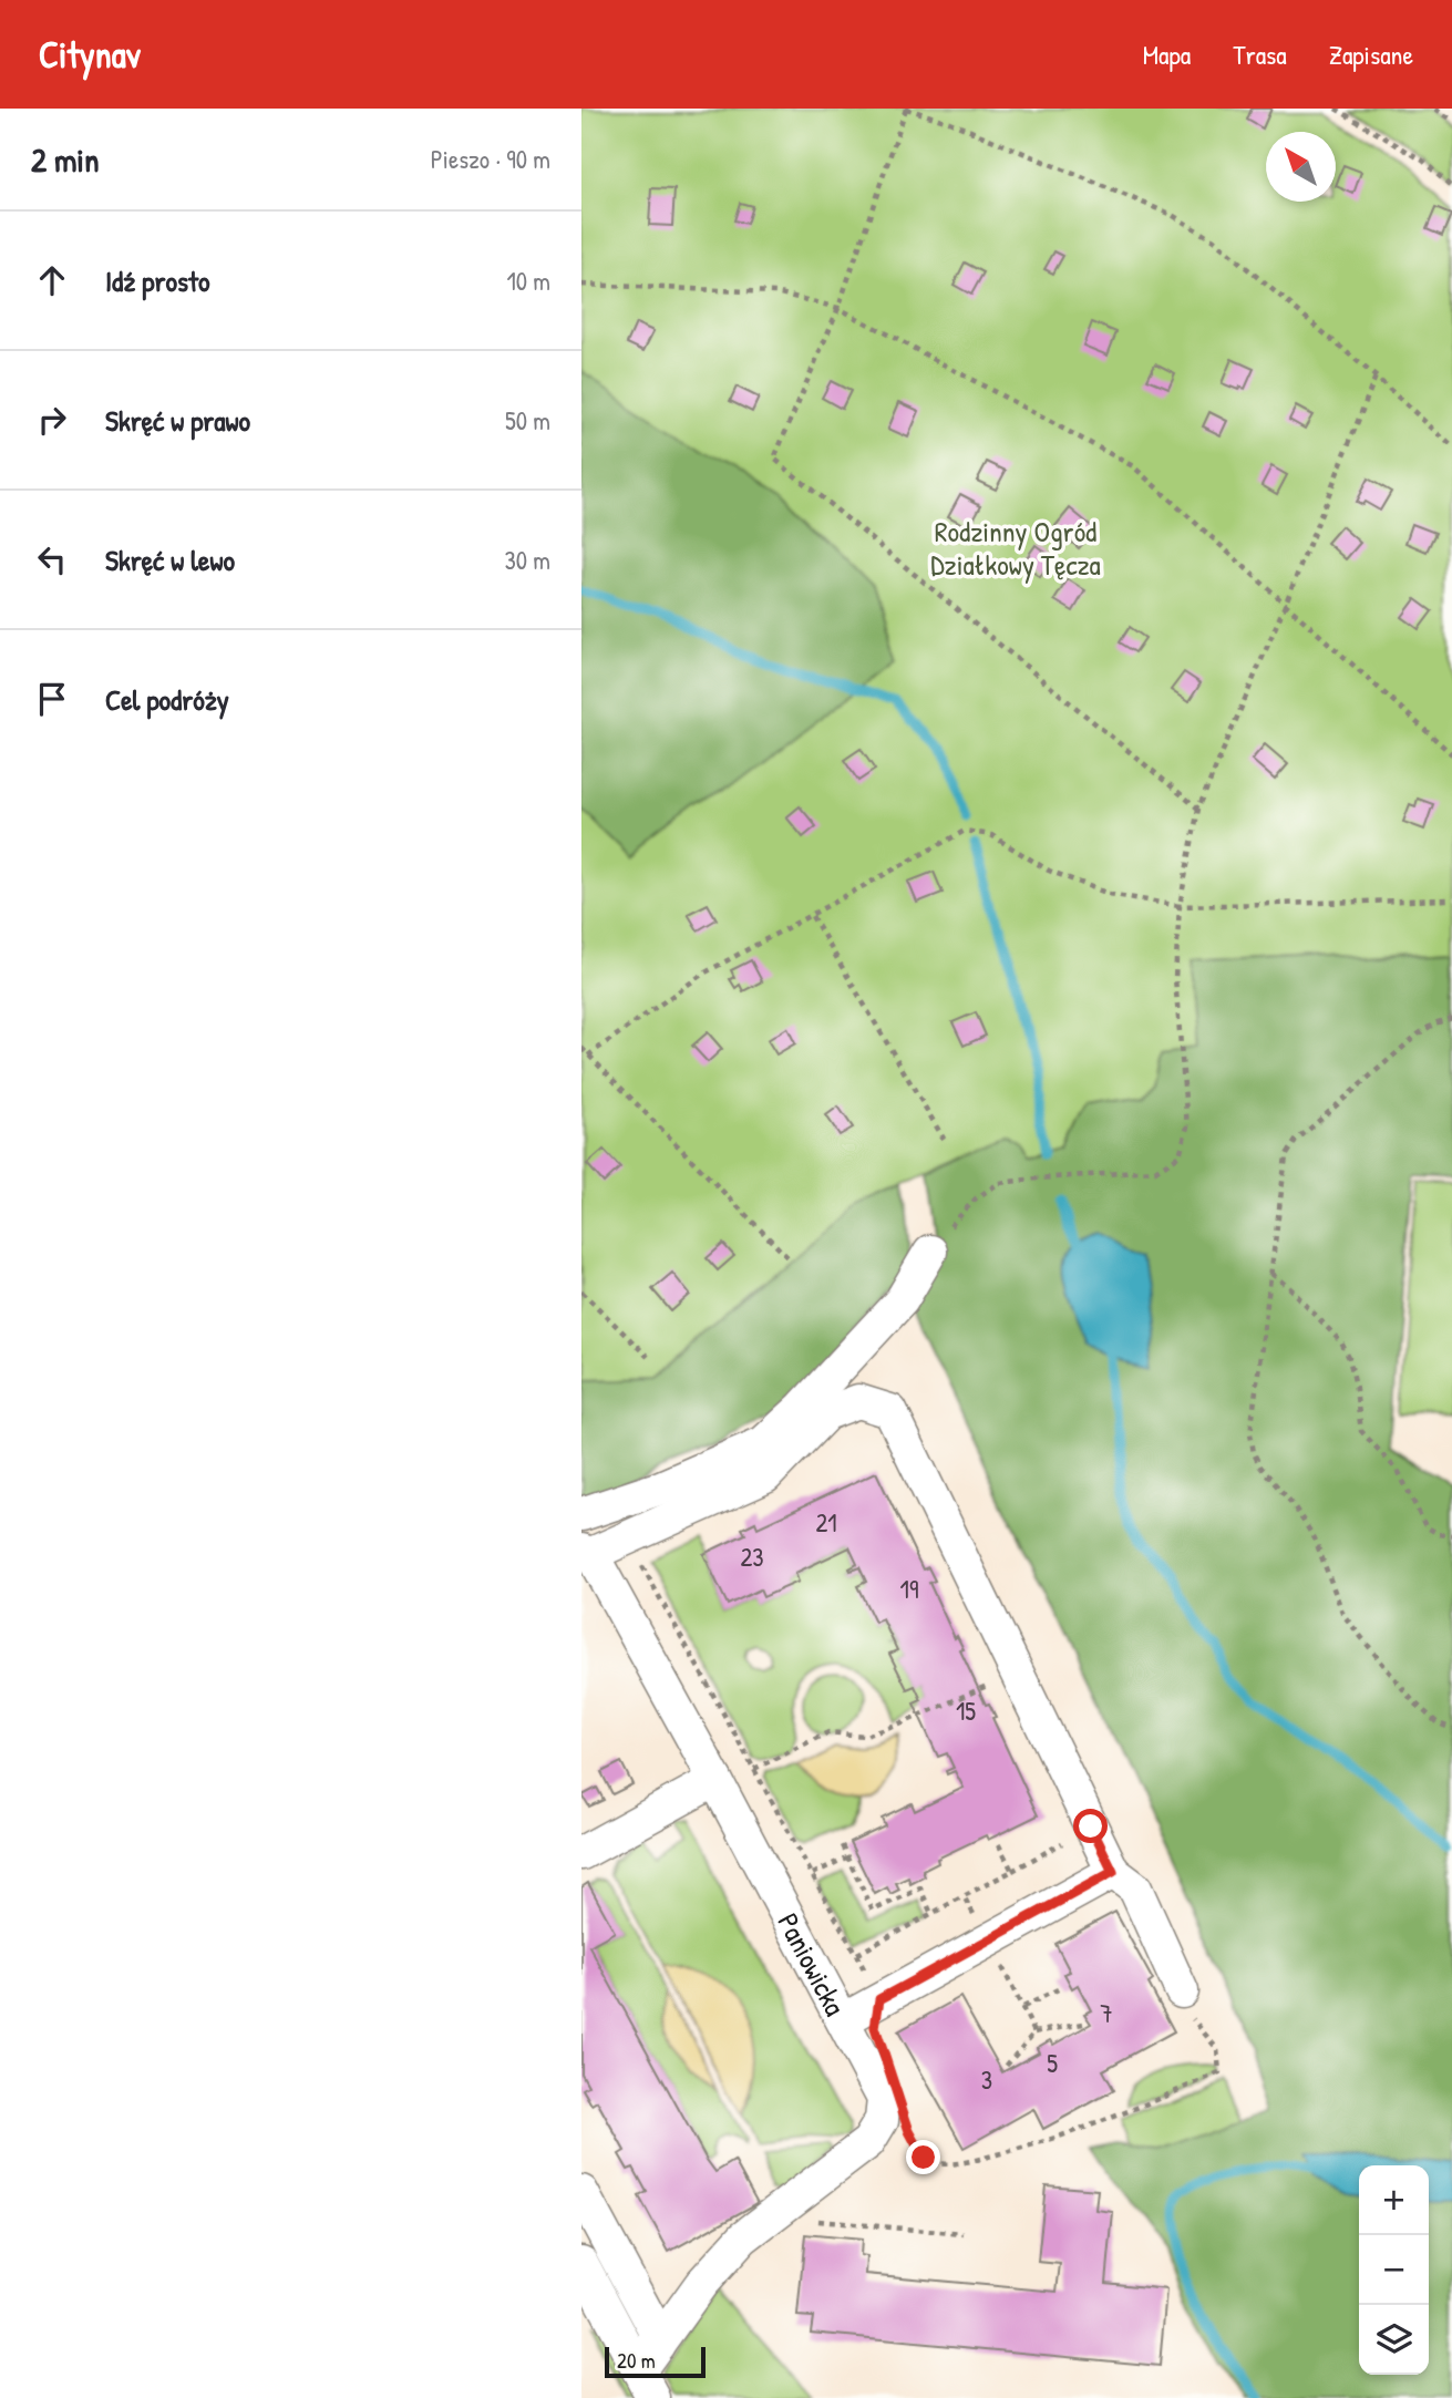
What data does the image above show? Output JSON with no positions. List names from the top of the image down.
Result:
{
  "streets": {
    "street": ["Paniowicka"]
  },
  "parks": ["Rodzinny Ogród Działkowy Tęcza"],
  "house_numbers": [
    "21",
    "23",
    "19",
    "15",
    "7",
    "5",
    "3"
  ],
  "scale_bar": "20 m",
  "north": "top left",
  "page": {
    "header": "Citynav",
    "nav": ["Mapa", "Trasa", "Zapisane"],
    "heading": ["2 min", "Pieszo · 90 m"],
    "list": [
      ["Idź prosto", "10 m"],
      ["Skręć w prawo", "50 m"],
      ["Skręć w lewo", "30 m"],
      "Cel podróży"
    ],
    "map_buttons": ["+", "−"],
    "scale": "20 m"
  }
}
